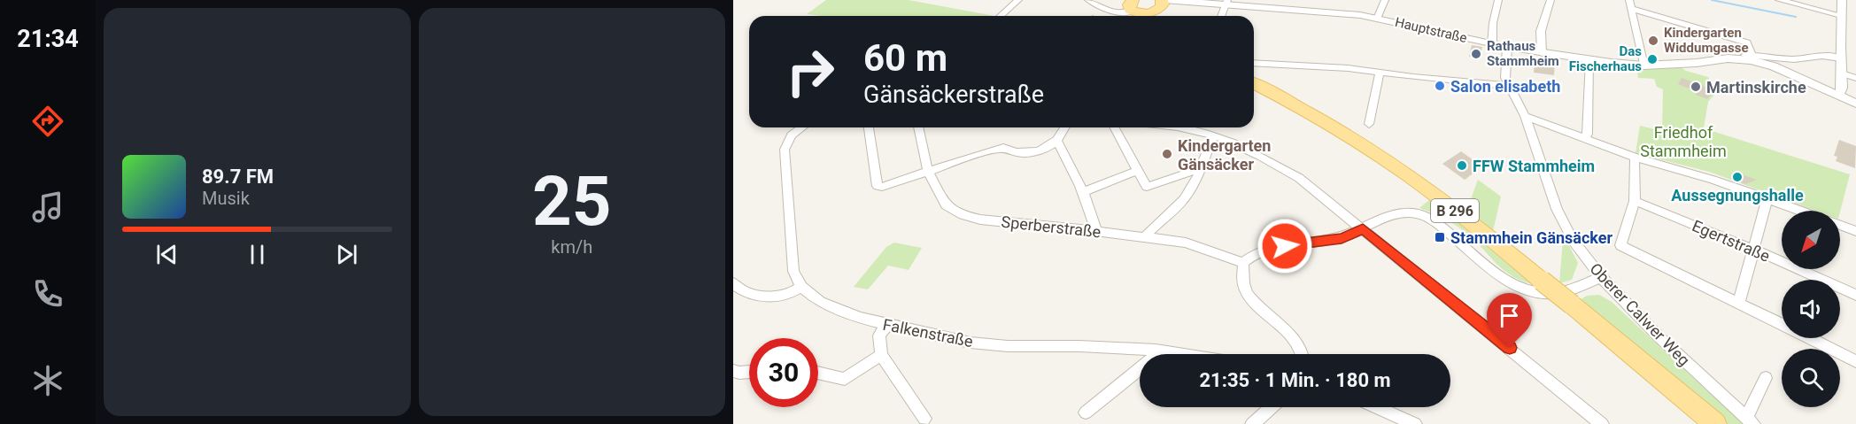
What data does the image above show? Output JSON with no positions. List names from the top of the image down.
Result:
{
  "streets": {
    "main road": ["B 296"],
    "street": [
      "Hauptstraße",
      "Sperberstraße",
      "Egertstraße",
      "Oberer Calwer Weg",
      "Falkenstraße"
    ]
  },
  "crossings": [
    ["Hauptstraße", "Oberer Calwer Weg"]
  ],
  "parks": ["Friedhof Stammheim"],
  "places": {
    "other": [
      "Kindergarten Widdumgasse",
      "Rathaus Stammheim",
      "Das Fischerhaus",
      "Salon elisabeth",
      "Martinskirche",
      "Kindergarten Gänsäcker",
      "FFW Stammheim",
      "Aussegnungshalle"
    ],
    "transit": ["Stammhein Gänsäcker"]
  },
  "north": "bottom left",
  "page": {
    "tabs": "21:34",
    "tile": ["25", "km/h"],
    "turn": ["60 m", "Gänsäckerstraße"],
    "song": ["89.7 FM", "Musik"],
    "limit": "30",
    "trip": "21:35 · 1 Min. · 180 m"
  }
}
